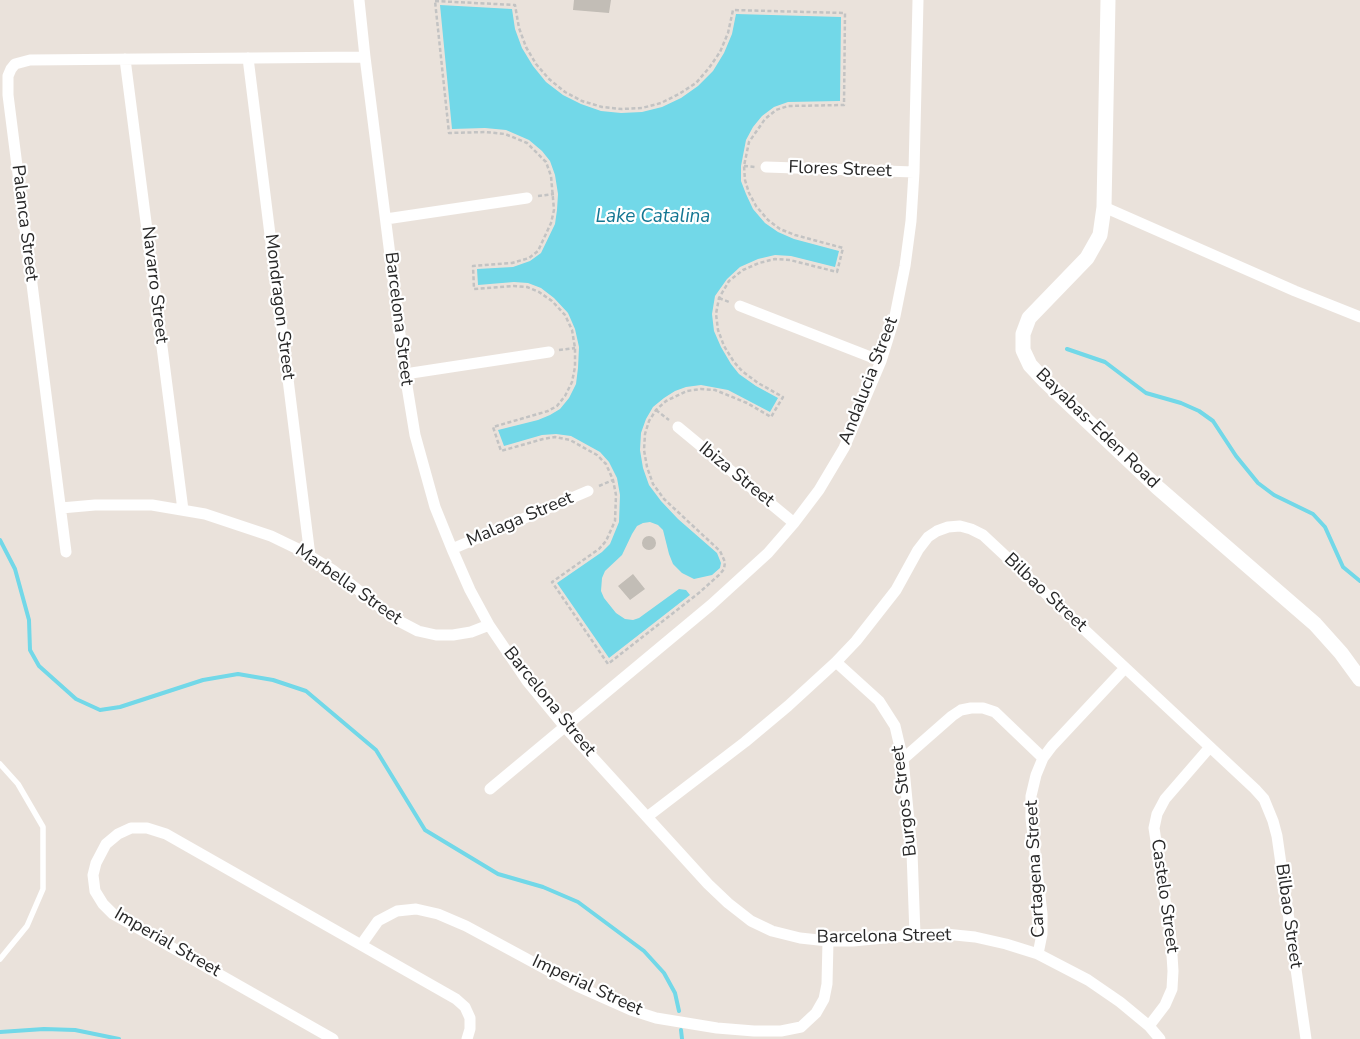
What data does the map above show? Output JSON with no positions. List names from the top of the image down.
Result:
{
  "streets": {
    "street": [
      "Flores Street",
      "Palanca Street",
      "Navarro Street",
      "Mondragon Street",
      "Barcelona Street",
      "Andalucia Street",
      "Bayabas-Eden Road",
      "Ibiza Street",
      "Malaga Street",
      "Marbella Street",
      "Bilbao Street",
      "Burgos Street",
      "Cartagena Street",
      "Castelo Street",
      "Imperial Street"
    ]
  },
  "crossings": [
    ["Flores Street", "Andalucia Street"],
    ["Palanca Street", "Navarro Street"],
    ["Palanca Street", "Mondragon Street"],
    ["Palanca Street", "Barcelona Street"],
    ["Palanca Street", "Marbella Street"],
    ["Navarro Street", "Marbella Street"],
    ["Mondragon Street", "Marbella Street"],
    ["Barcelona Street", "Andalucia Street"],
    ["Barcelona Street", "Malaga Street"],
    ["Barcelona Street", "Marbella Street"],
    ["Barcelona Street", "Bilbao Street"],
    ["Barcelona Street", "Burgos Street"],
    ["Barcelona Street", "Cartagena Street"],
    ["Barcelona Street", "Castelo Street"],
    ["Barcelona Street", "Imperial Street"],
    ["Andalucia Street", "Ibiza Street"],
    ["Bilbao Street", "Burgos Street"],
    ["Bilbao Street", "Cartagena Street"],
    ["Bilbao Street", "Castelo Street"]
  ],
  "water": ["Lake Catalina"]
}
